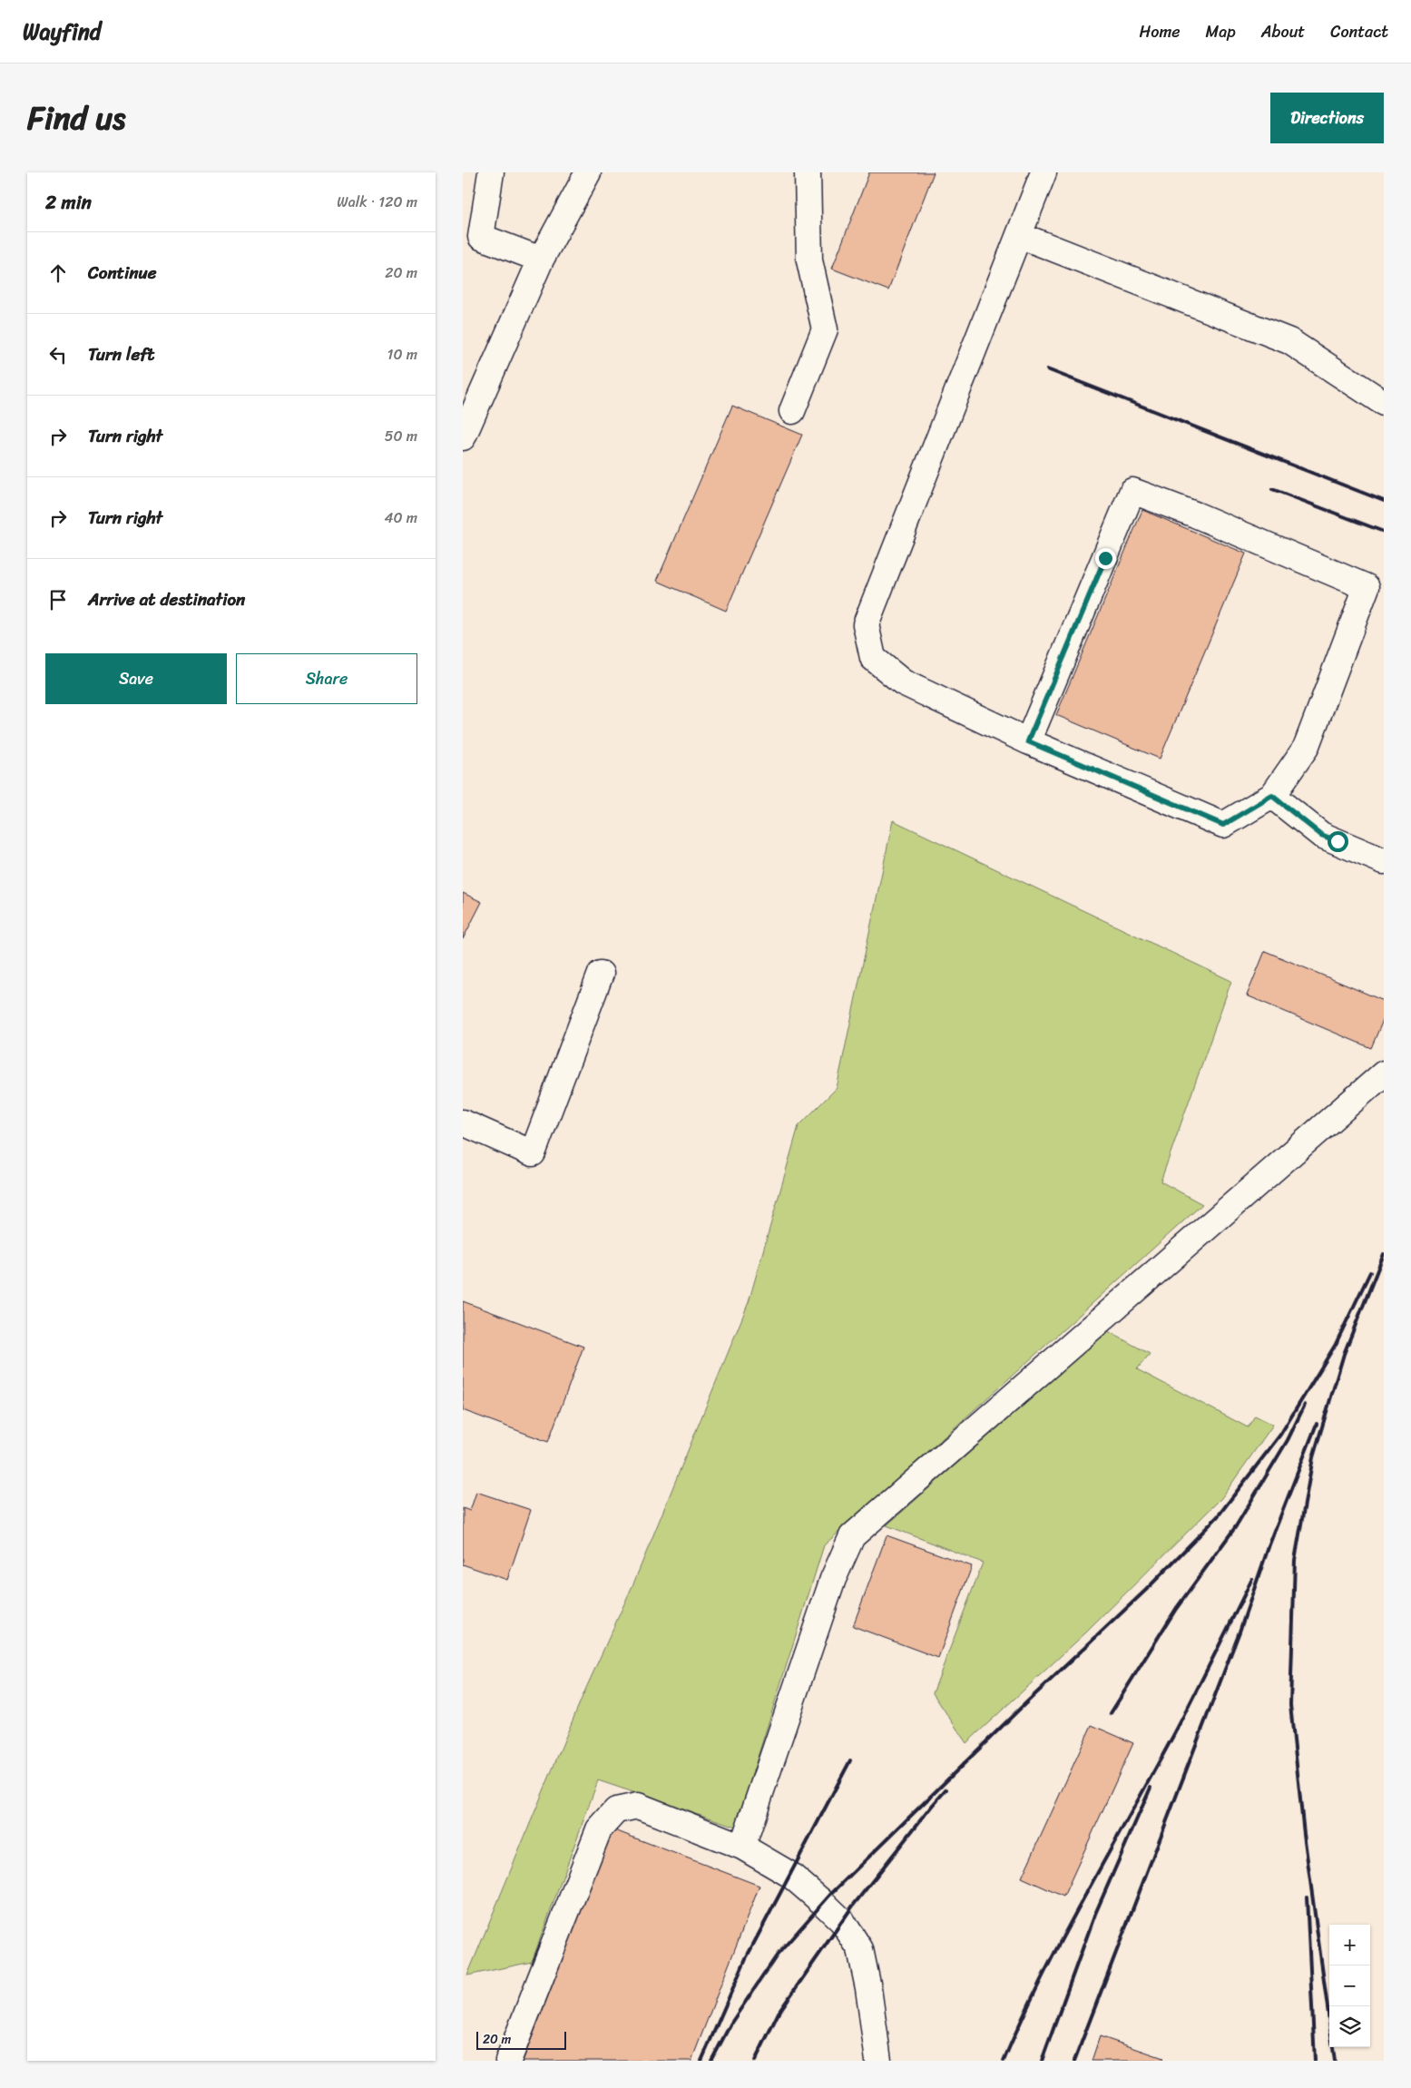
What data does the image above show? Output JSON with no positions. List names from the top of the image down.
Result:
{
  "scale_bar": "20 m",
  "page": {
    "header": "Wayfind",
    "nav": [
      "Home",
      "Map",
      "About",
      "Contact"
    ],
    "title": "Find us",
    "buttons": [
      "Directions",
      ["Save", "Share"]
    ],
    "heading": ["2 min", "Walk · 120 m"],
    "list": [
      ["Continue", "20 m"],
      ["Turn left", "10 m"],
      ["Turn right", "50 m"],
      ["Turn right", "40 m"],
      "Arrive at destination"
    ],
    "map_buttons": ["+", "−"],
    "scale": "20 m"
  }
}
